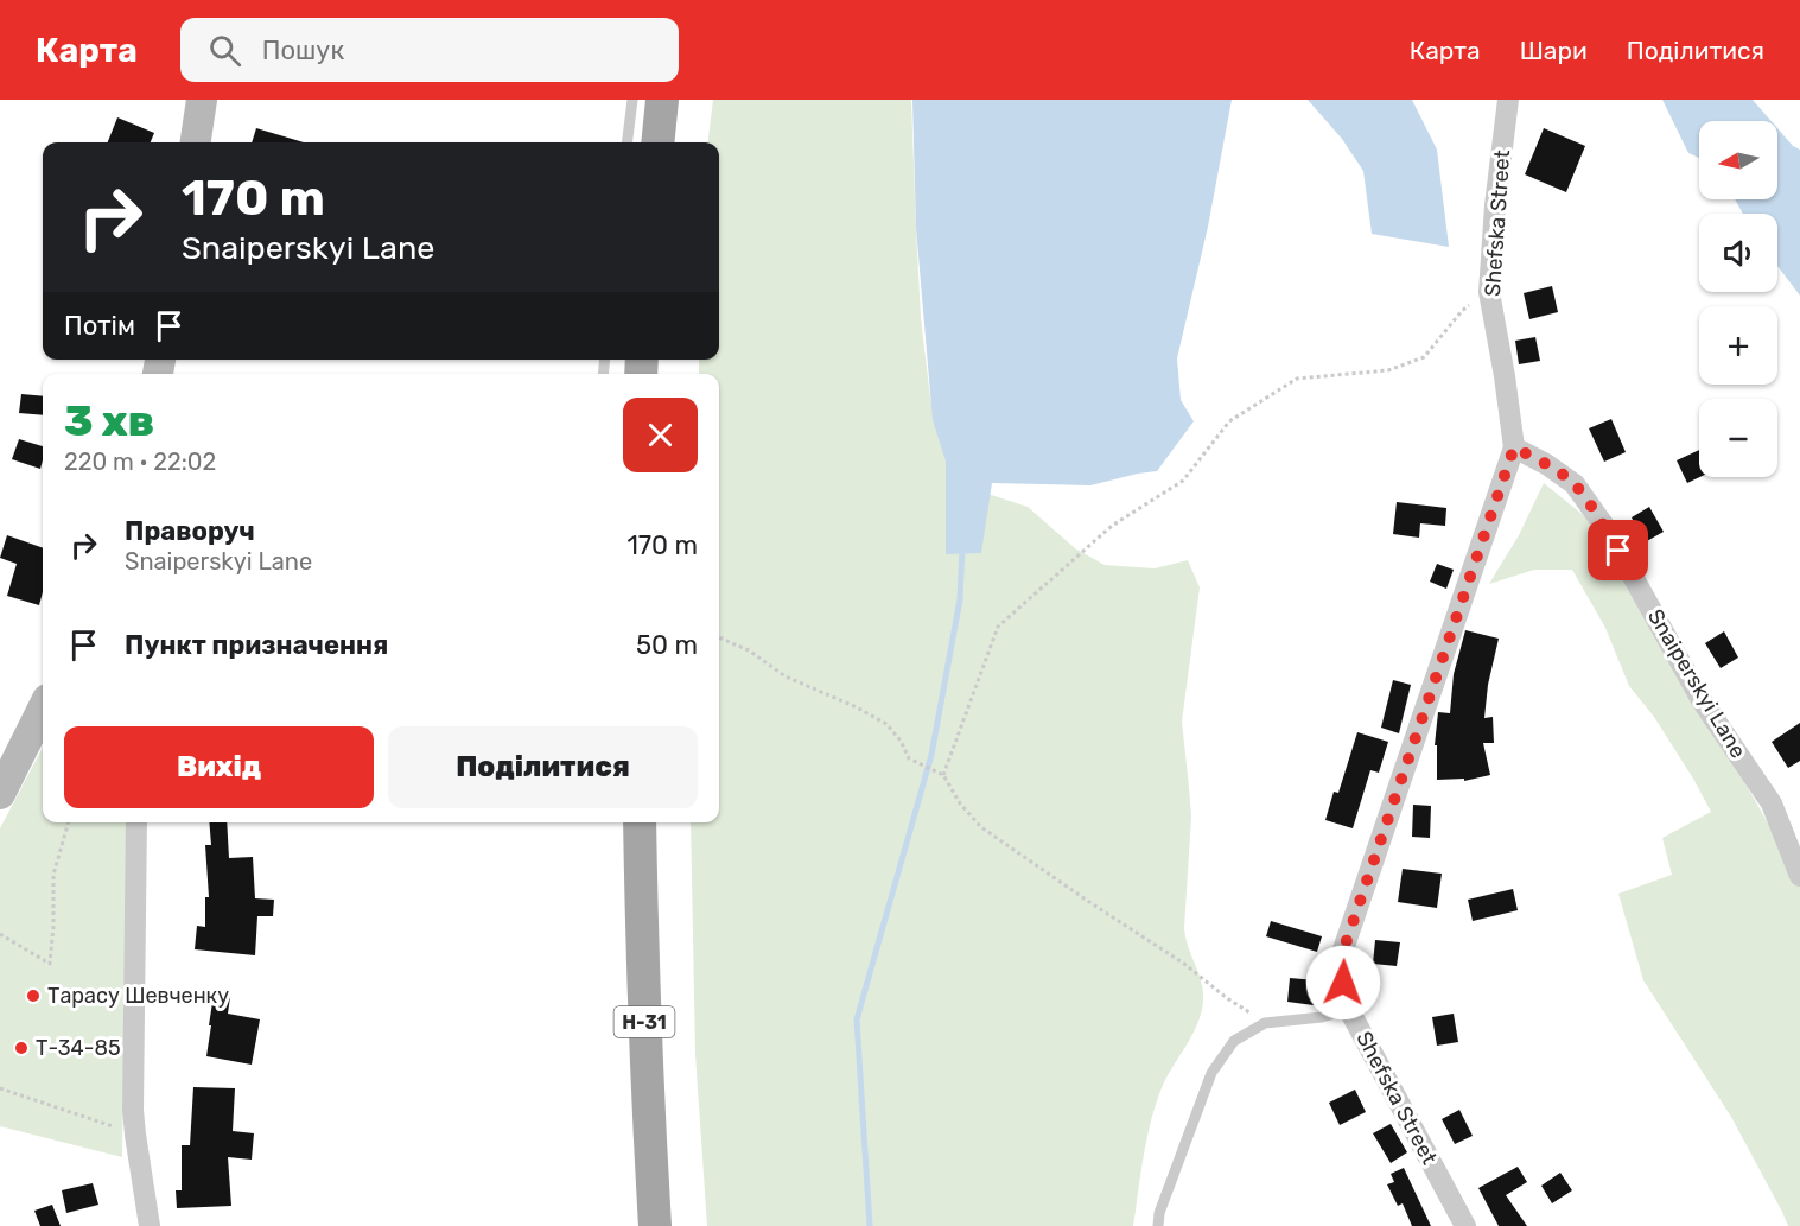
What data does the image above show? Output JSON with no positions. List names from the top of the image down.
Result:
{
  "streets": {
    "main road": ["Н-31"],
    "street": ["Shefska Street", "Snaiperskyi Lane"]
  },
  "crossings": [
    ["Shefska Street", "Snaiperskyi Lane"]
  ],
  "places": ["Тарасу Шевченку", "Т-34-85"],
  "north": "left",
  "page": {
    "header": "Карта",
    "search": "Пошук",
    "nav": ["Карта", "Шари", "Поділитися"],
    "map_buttons": ["+", "−"],
    "turn": ["170 m", "Snaiperskyi Lane"],
    "then": "Потім",
    "heading": ["3 хв", "220 m · 22:02"],
    "list": [
      {
        "name": "Праворуч",
        "note": "Snaiperskyi Lane",
        "value": "170 m"
      },
      {
        "name": "Пункт призначення",
        "value": "50 m"
      }
    ],
    "buttons": ["Вихід", "Поділитися"]
  }
}
